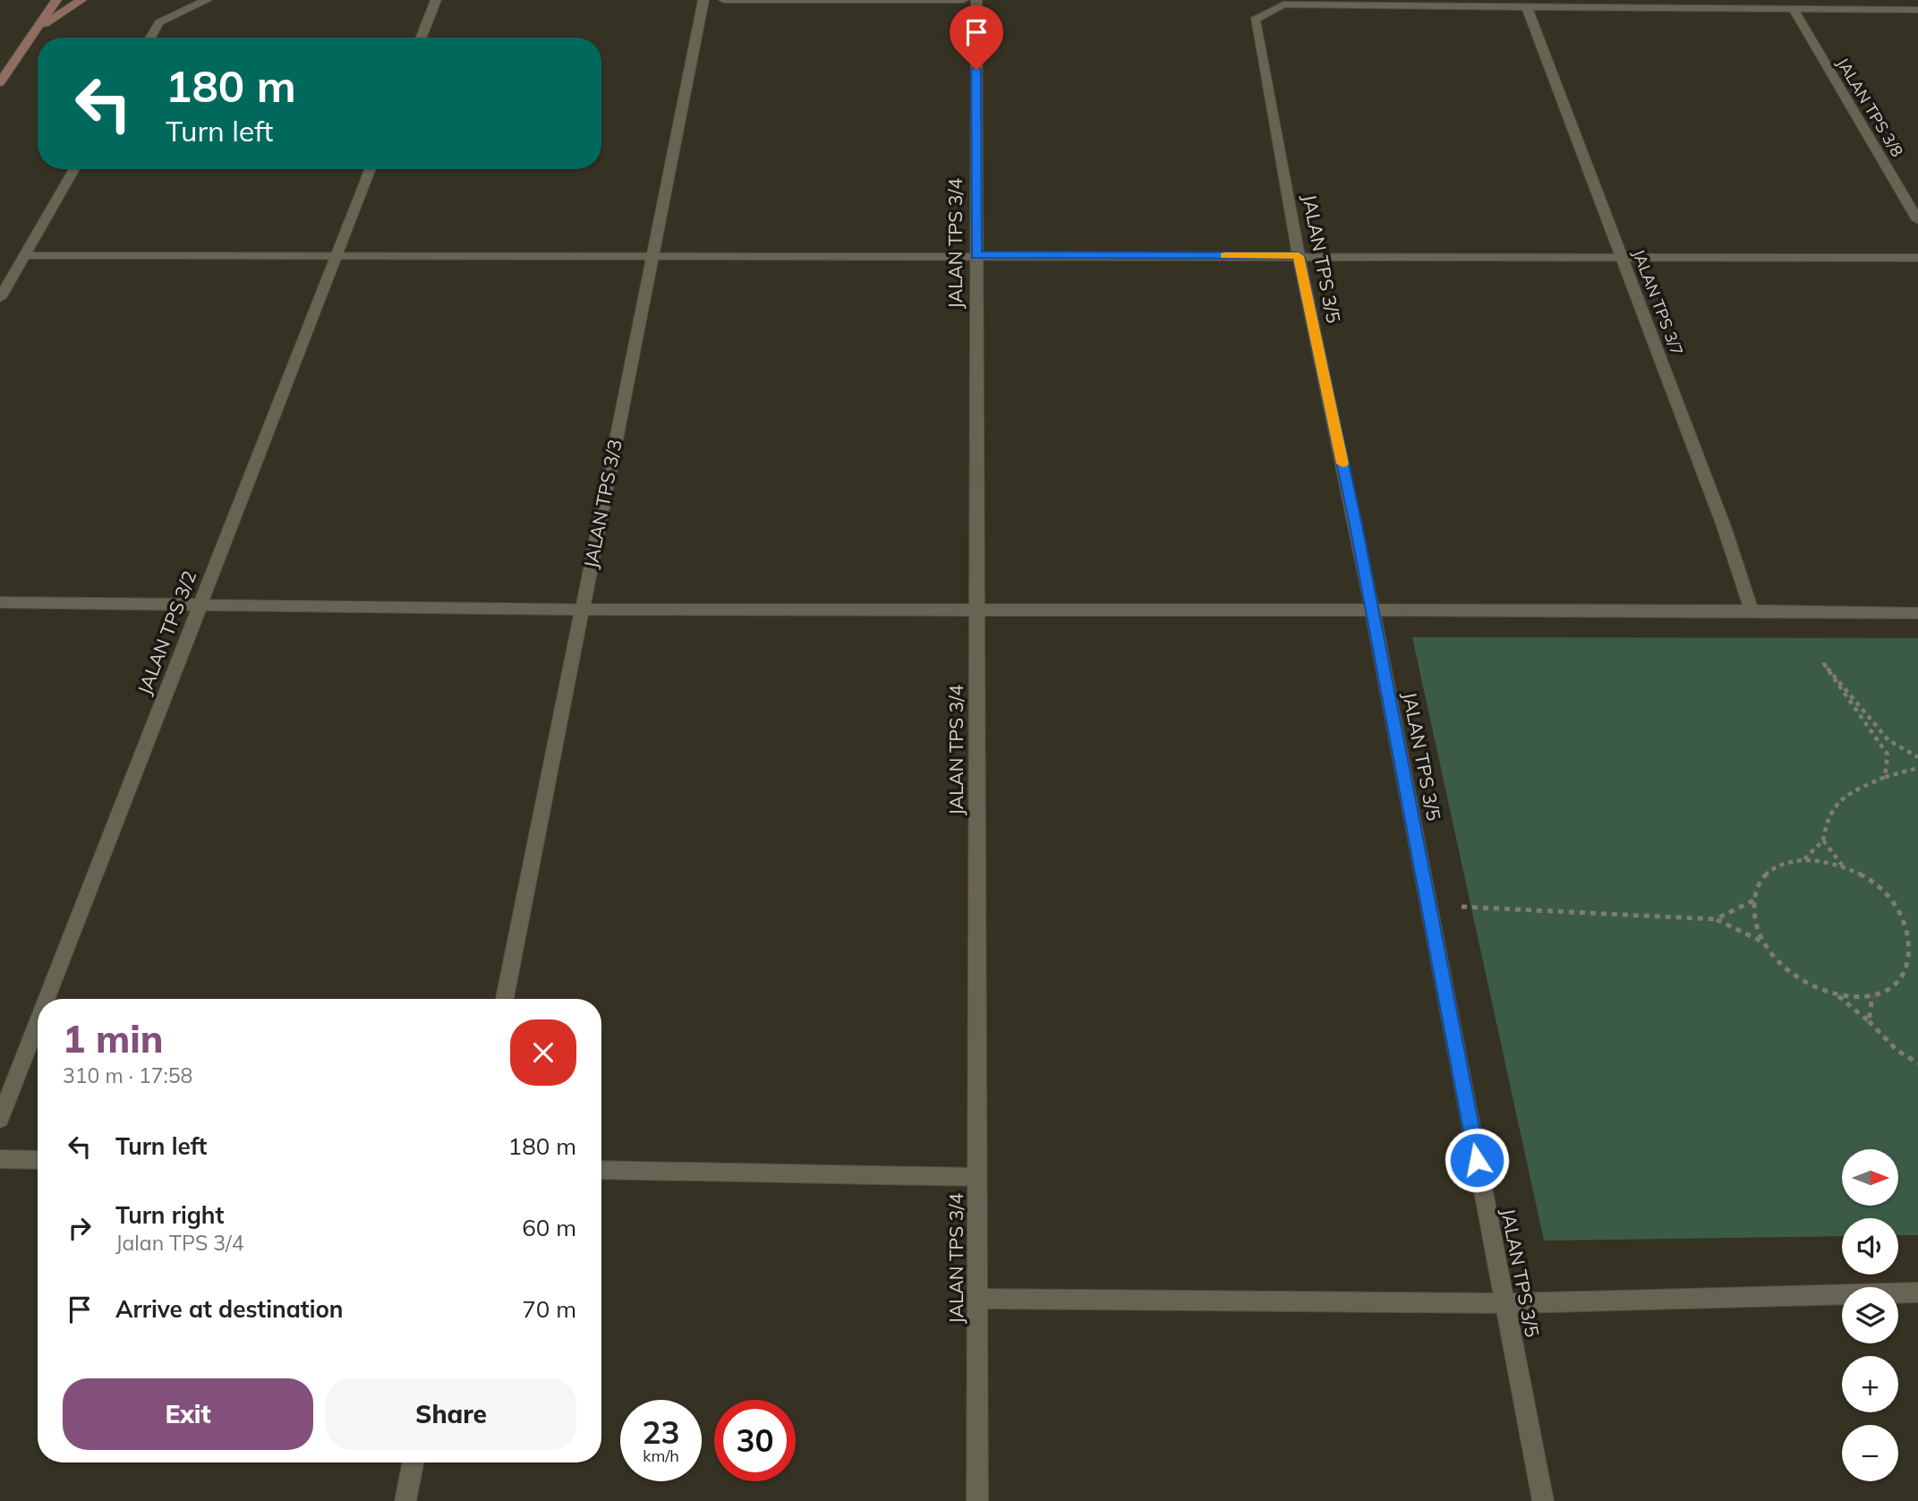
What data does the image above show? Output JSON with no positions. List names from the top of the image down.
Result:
{
  "streets": {
    "street": [
      "JALAN TPS 3/8",
      "JALAN TPS 3/4",
      "JALAN TPS 3/5",
      "JALAN TPS 3/7",
      "JALAN TPS 3/3",
      "JALAN TPS 3/2"
    ]
  },
  "crossings": [
    ["JALAN TPS 3/5", "JALAN TPS 3/7"]
  ],
  "north": "right",
  "page": {
    "turn": ["180 m", "Turn left"],
    "heading": ["1 min", "310 m · 17:58"],
    "list": [
      {
        "name": "Turn left",
        "value": "180 m"
      },
      {
        "name": "Turn right",
        "note": "Jalan TPS 3/4",
        "value": "60 m"
      },
      {
        "name": "Arrive at destination",
        "value": "70 m"
      }
    ],
    "map_buttons": ["+", "−"],
    "buttons": ["Exit", "Share"],
    "speed": "23 km/h",
    "limit": "30"
  }
}
